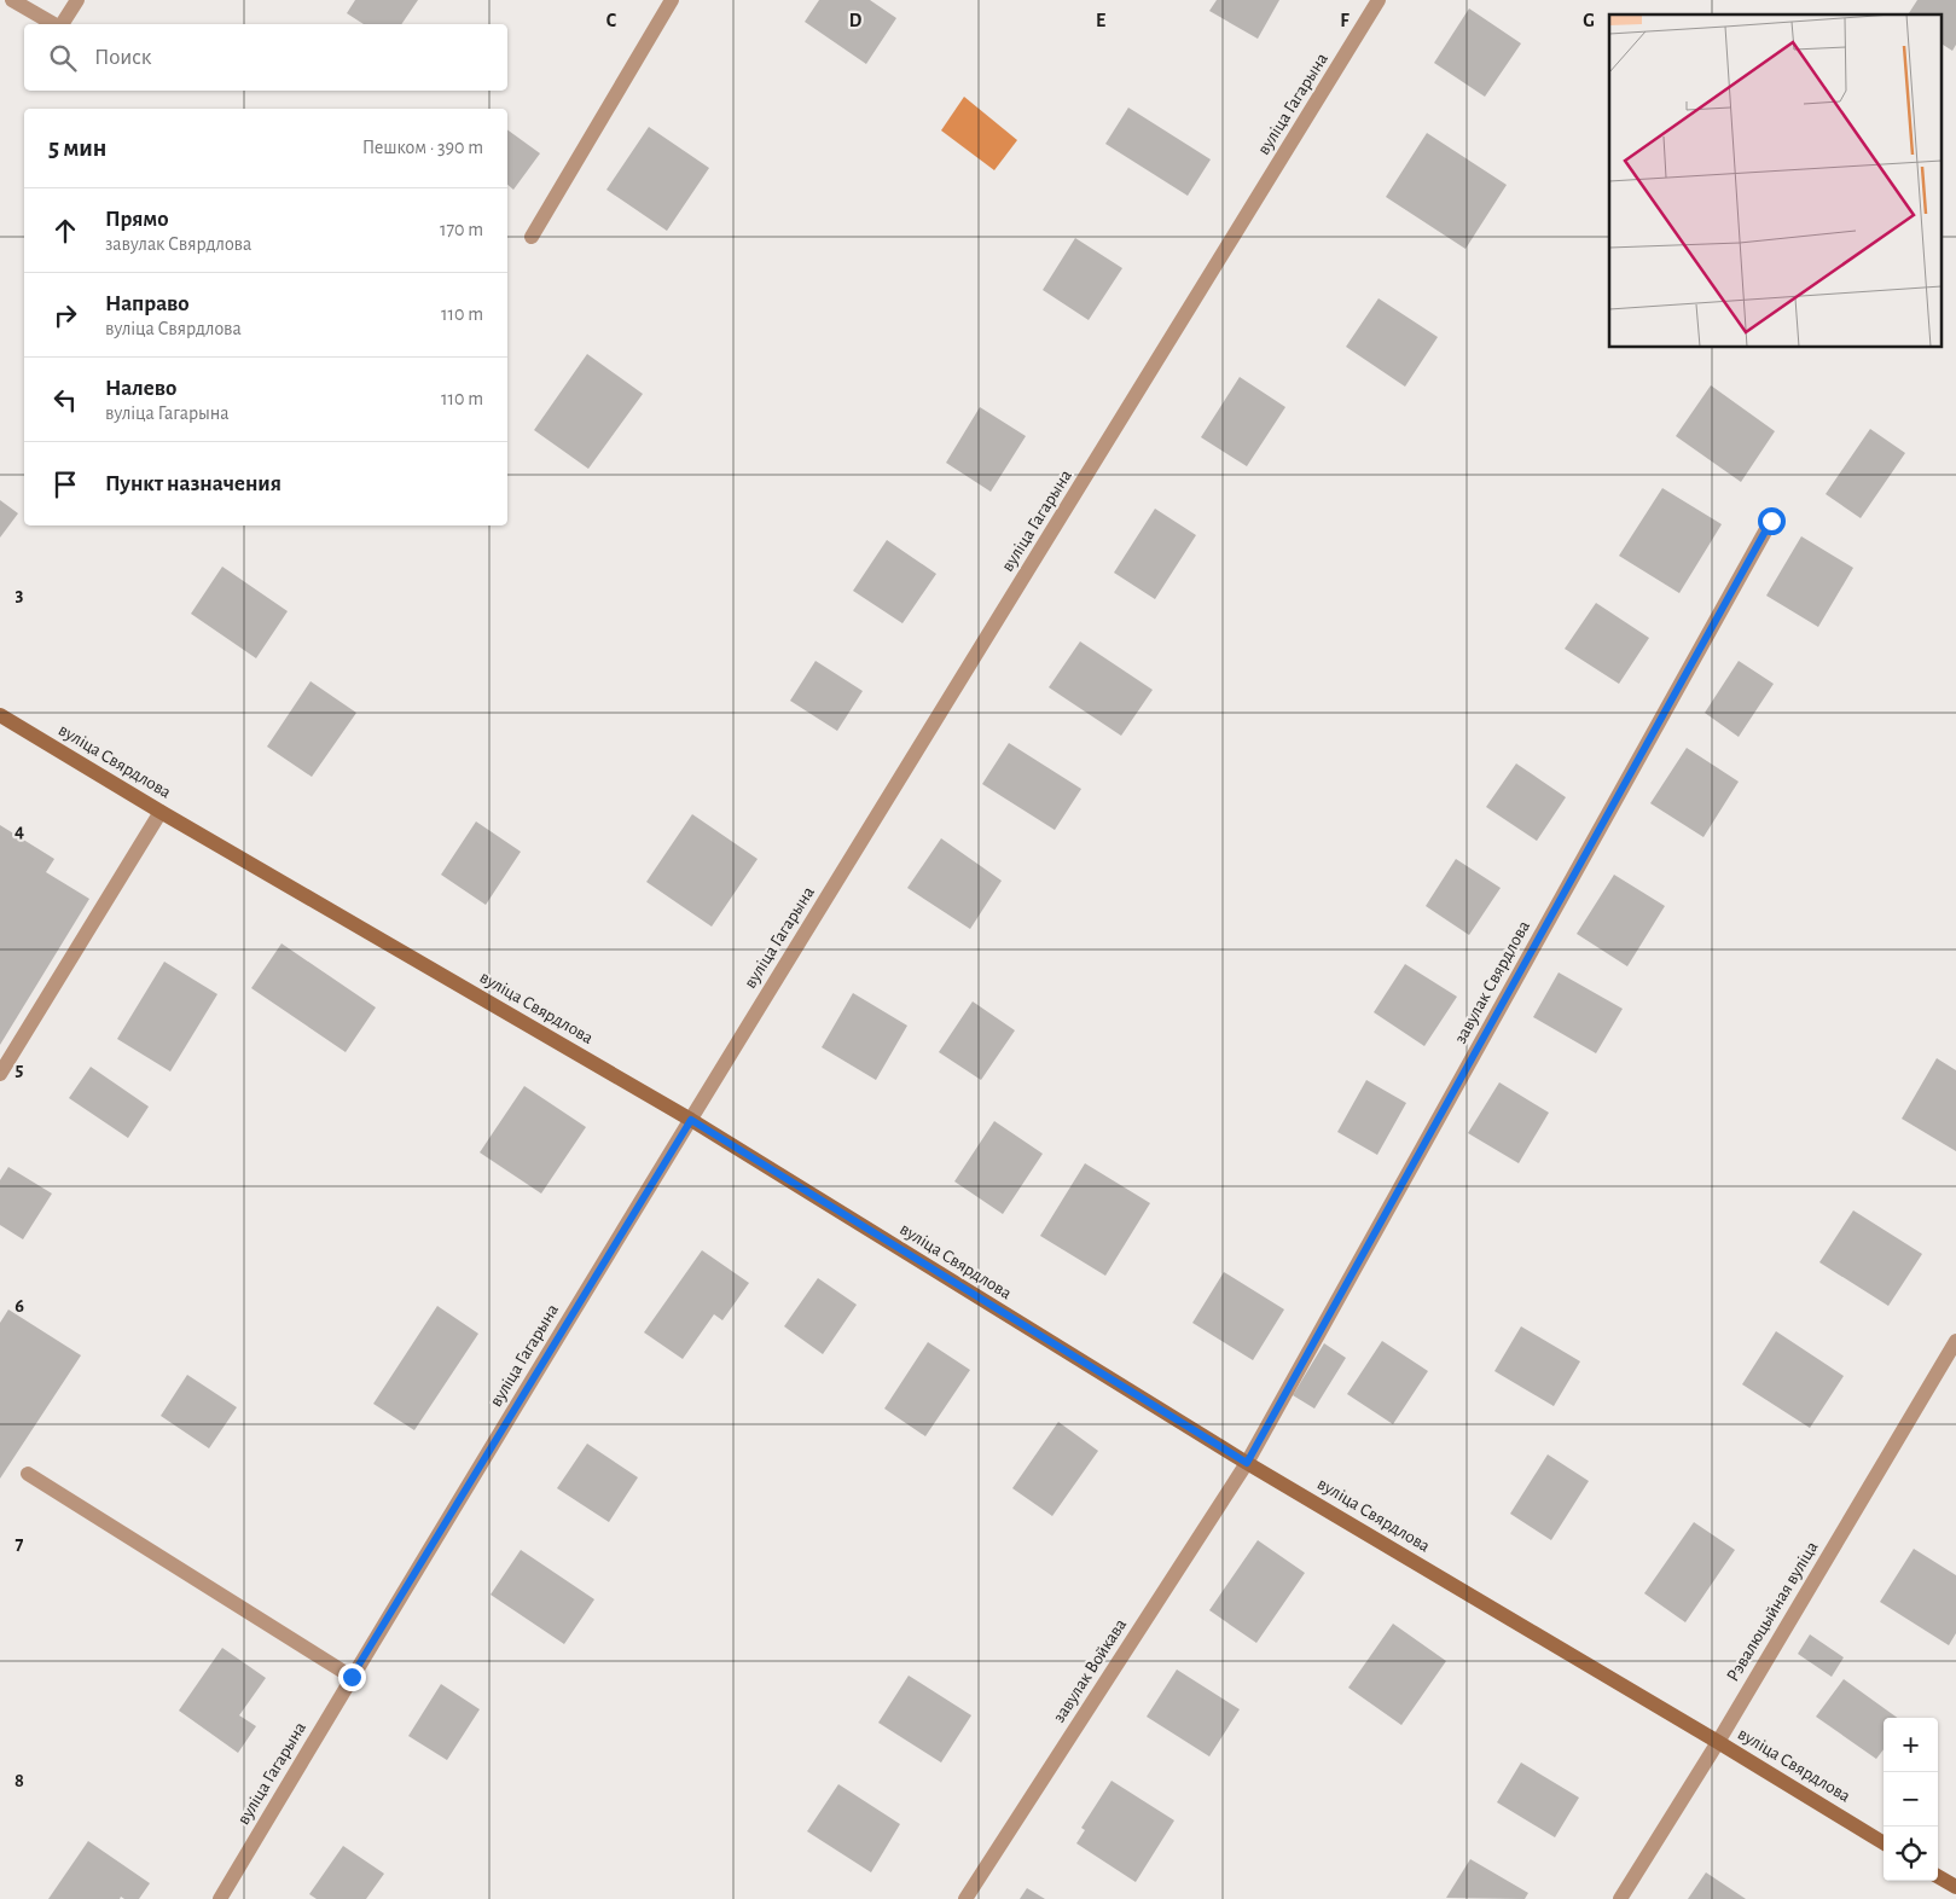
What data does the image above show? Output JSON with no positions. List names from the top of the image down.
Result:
{
  "streets": {
    "main road": ["вуліца Свярдлова"],
    "street": [
      "вуліца Гагарына",
      "завулак Свярдлова",
      "Рэвалюцыйная вуліца",
      "завулак Войкава"
    ]
  },
  "crossings": [
    ["вуліца Гагарына", "вуліца Свярдлова"],
    ["вуліца Свярдлова", "завулак Свярдлова"],
    ["вуліца Свярдлова", "Рэвалюцыйная вуліца"],
    ["вуліца Свярдлова", "завулак Войкава"],
    ["завулак Свярдлова", "завулак Войкава"]
  ],
  "page": {
    "search": "Поиск",
    "heading": ["5 мин", "Пешком · 390 m"],
    "list": [
      ["Прямо", "завулак Свярдлова", "170 m"],
      ["Направо", "вуліца Свярдлова", "110 m"],
      ["Налево", "вуліца Гагарына", "110 m"],
      "Пункт назначения"
    ],
    "map_buttons": ["+", "−"]
  },
  "grid": {
    "columns": [
      "C",
      "D",
      "E",
      "F",
      "G"
    ],
    "rows": [
      "3",
      "4",
      "5",
      "6",
      "7",
      "8"
    ]
  }
}
